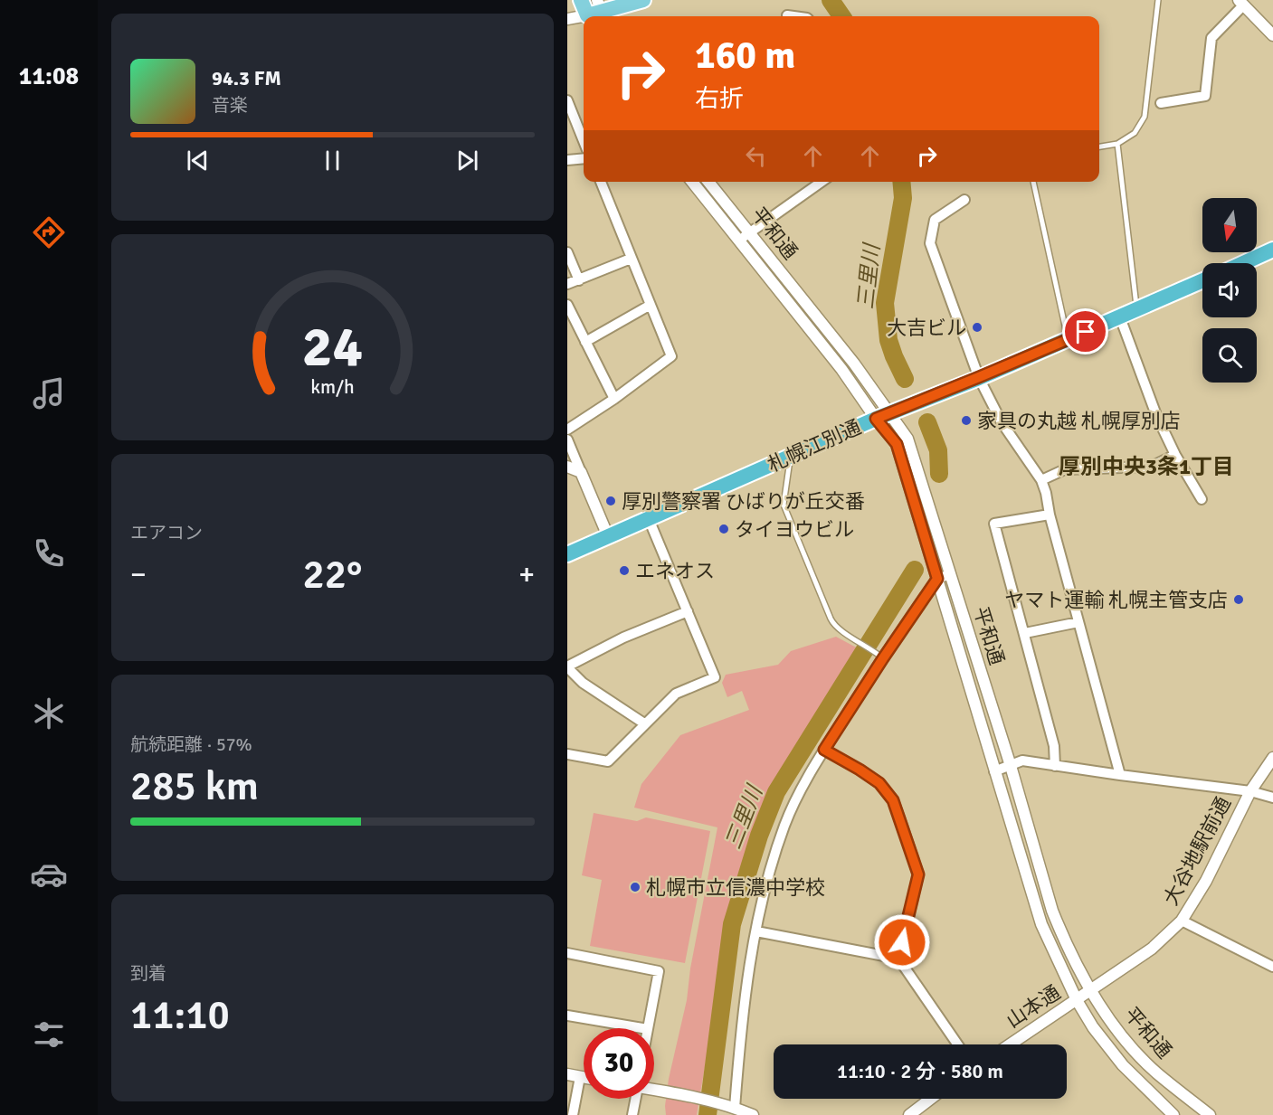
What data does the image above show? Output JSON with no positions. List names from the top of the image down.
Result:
{
  "streets": {
    "highway": ["札幌江別通"],
    "street": ["平和通", "大谷地駅前通", "山本通"]
  },
  "crossings": [
    ["平和通", "札幌江別通"],
    ["平和通", "大谷地駅前通"],
    ["平和通", "山本通"],
    ["大谷地駅前通", "山本通"]
  ],
  "districts": ["厚別中央3条1丁目"],
  "water": ["三里川"],
  "places": [
    "大吉ビル",
    "家具の丸越 札幌厚別店",
    "厚別警察署 ひばりが丘交番",
    "タイヨウビル",
    "エネオス",
    "ヤマト運輸 札幌主管支店",
    "札幌市立信濃中学校"
  ],
  "north": "bottom",
  "page": {
    "tabs": "11:08",
    "turn": ["160 m", "右折"],
    "song": ["94.3 FM", "音楽"],
    "tile": [
      "エアコン",
      ["航続距離 · 57%", "285 km"],
      ["到着", "11:10"]
    ],
    "heat": ["−", "22°", "+"],
    "limit": "30",
    "trip": "11:10 · 2 分 · 580 m",
    "gauge": ["24", "km/h"]
  }
}
